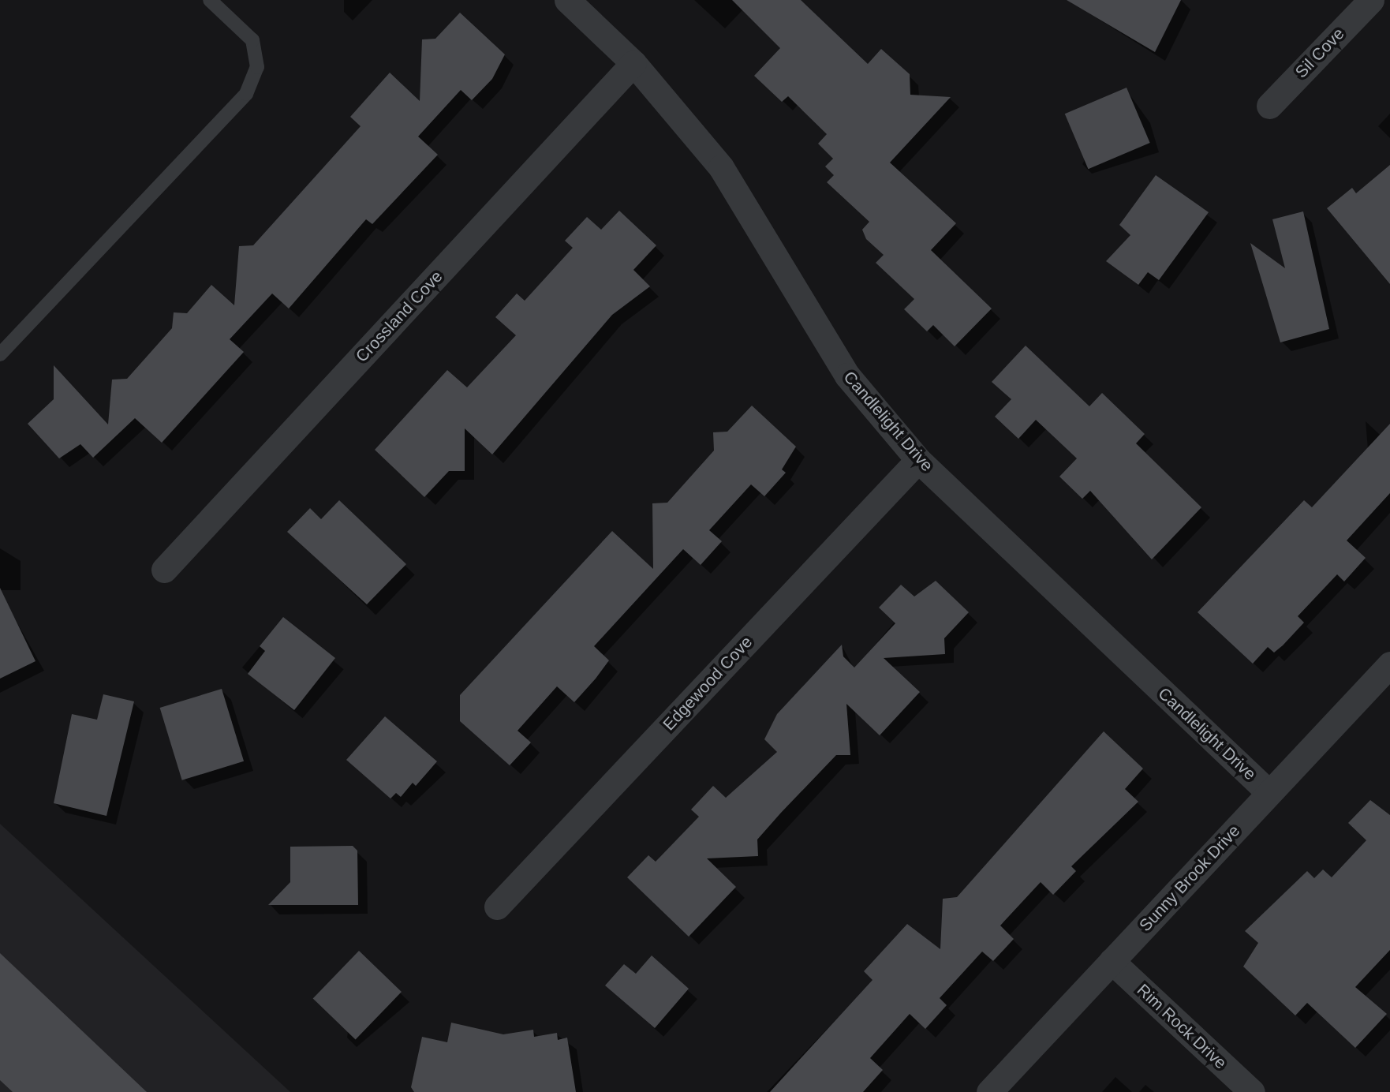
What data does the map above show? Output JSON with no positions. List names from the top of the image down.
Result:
{
  "streets": {
    "street": [
      "Sil Cove",
      "Crossland Cove",
      "Candlelight Drive",
      "Edgewood Cove",
      "Sunny Brook Drive",
      "Rim Rock Drive"
    ]
  },
  "crossings": [
    ["Crossland Cove", "Candlelight Drive"],
    ["Candlelight Drive", "Edgewood Cove"],
    ["Candlelight Drive", "Sunny Brook Drive"],
    ["Sunny Brook Drive", "Rim Rock Drive"]
  ]
}
